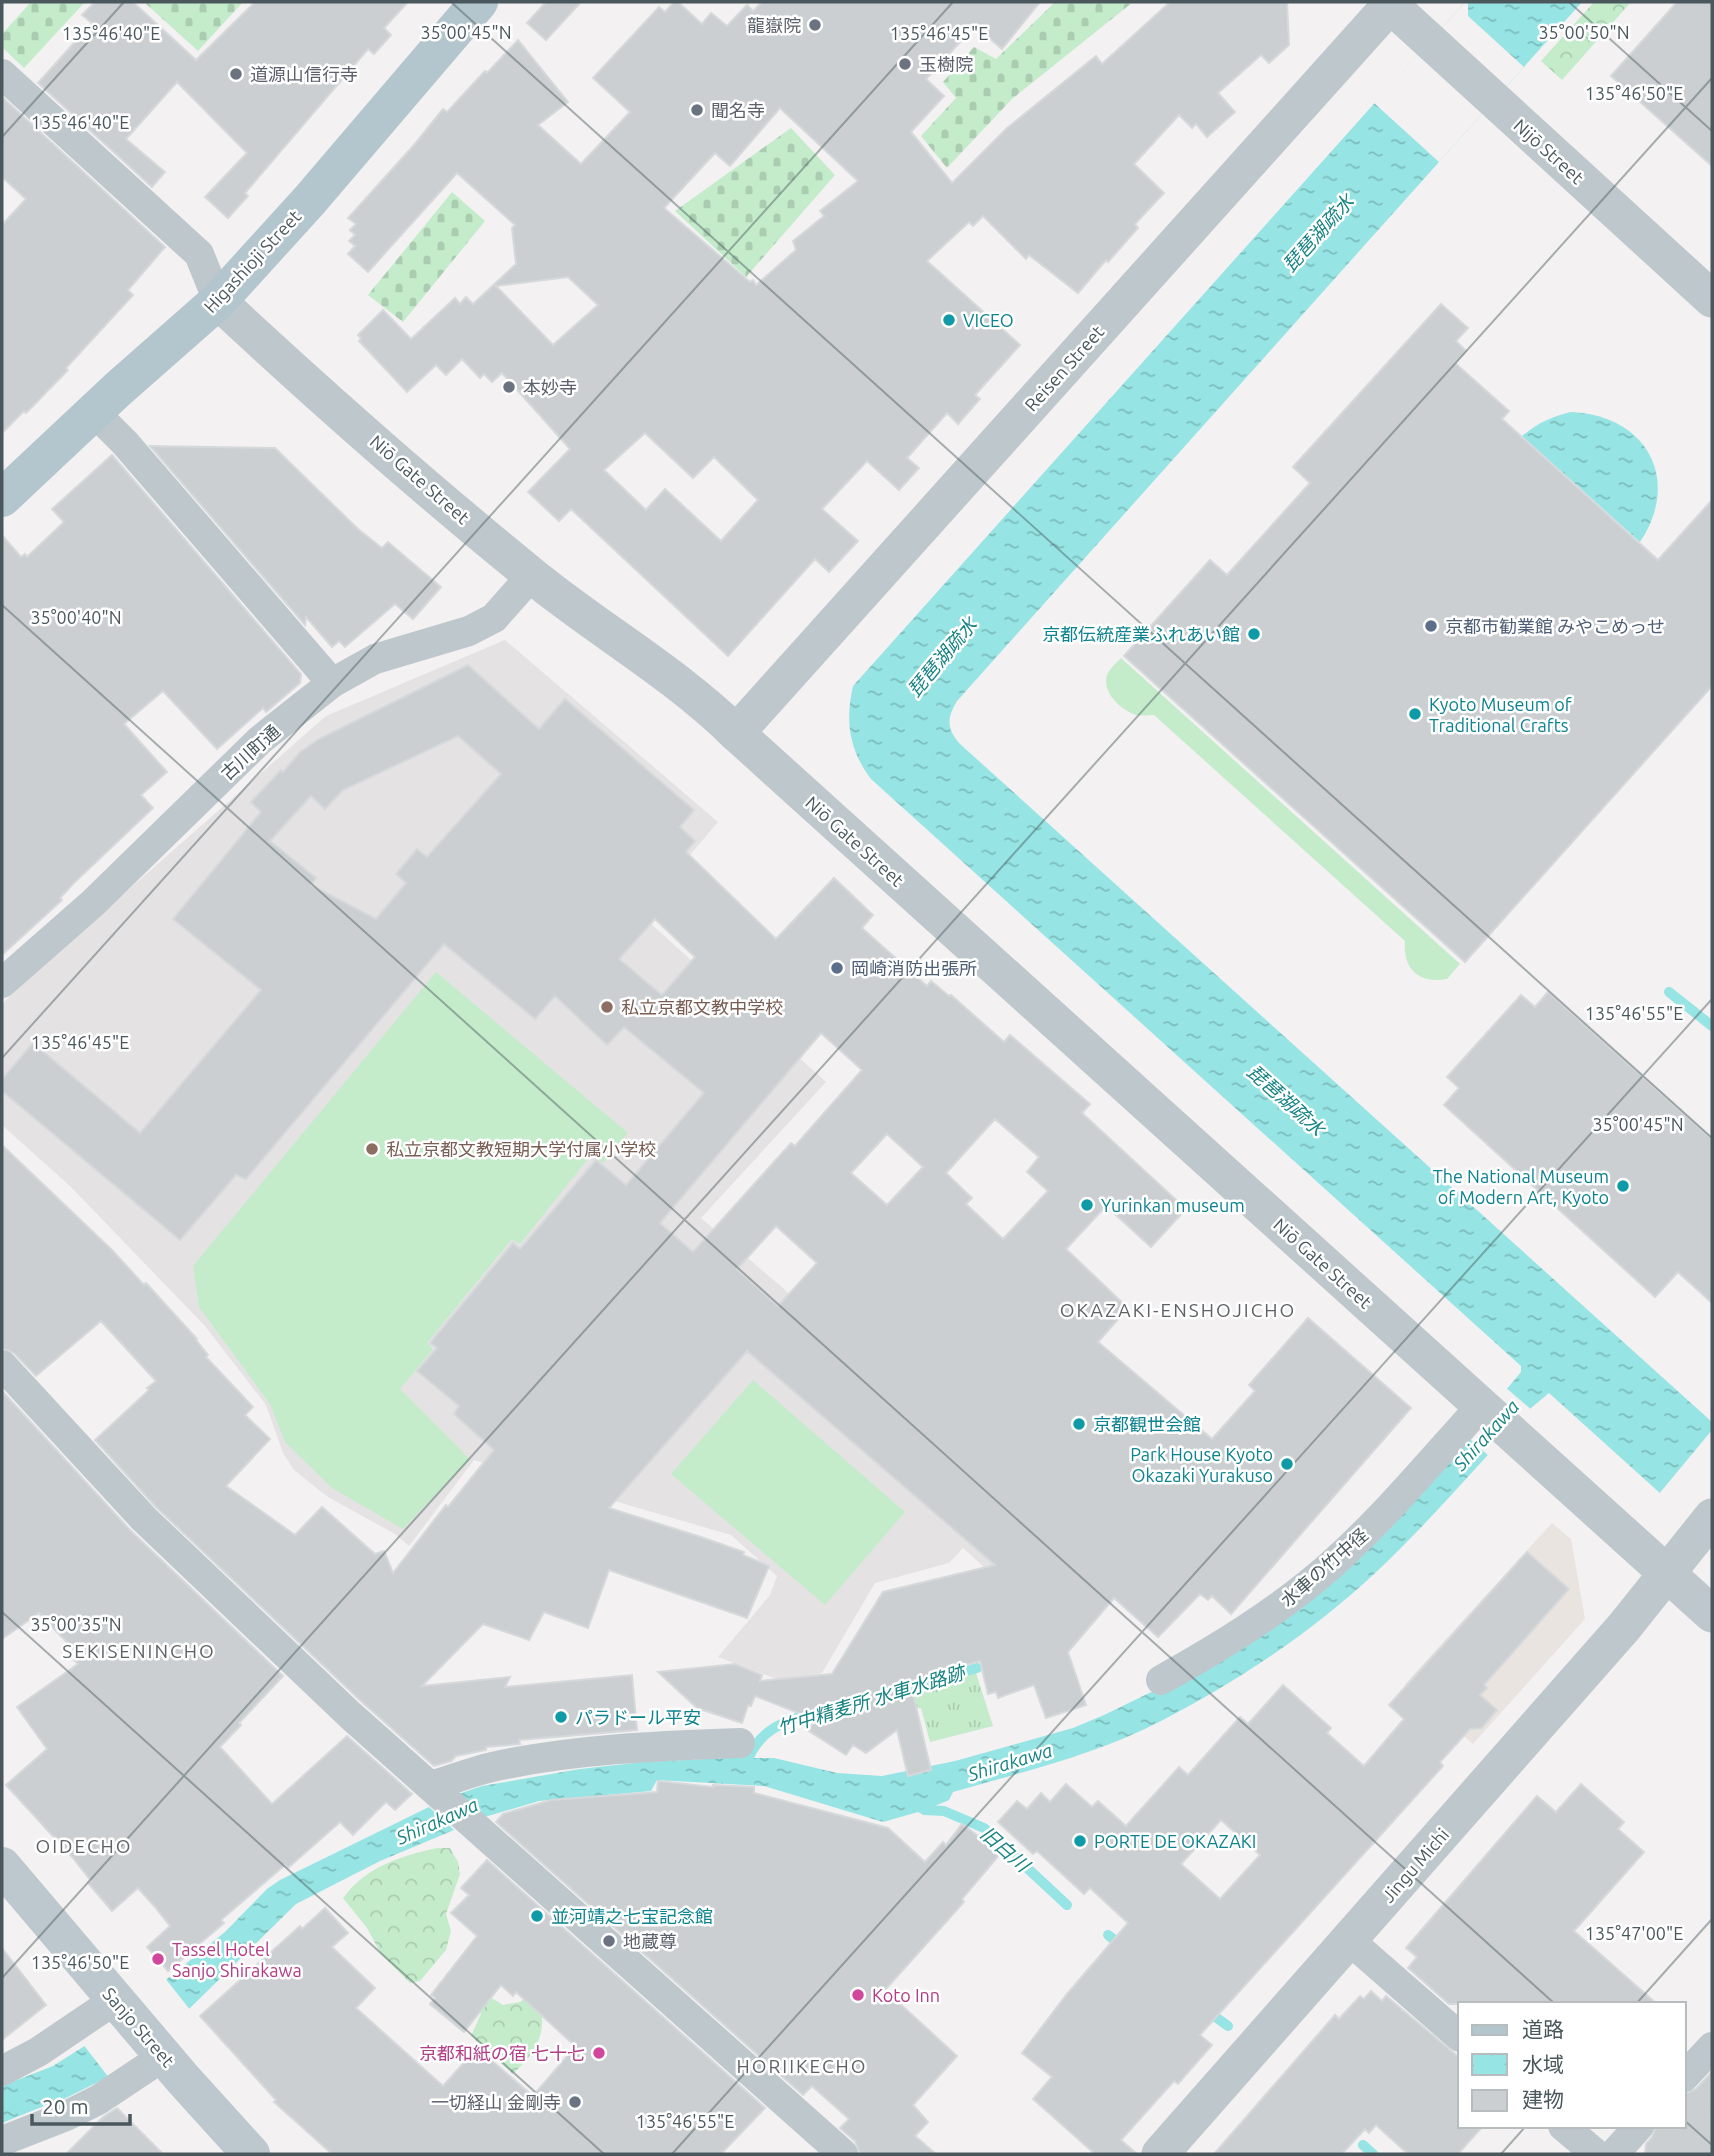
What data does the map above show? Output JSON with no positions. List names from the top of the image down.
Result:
{
  "streets": {
    "main road": ["Higashioji Street", "Sanjo Street"],
    "street": [
      "Nijō Street",
      "Reisen Street",
      "Niō Gate Street",
      "古川町通",
      "水車の竹中径",
      "Jingu Michi"
    ]
  },
  "crossings": [
    ["Nijō Street", "Reisen Street"],
    ["Higashioji Street", "Niō Gate Street"],
    ["Reisen Street", "Niō Gate Street"],
    ["Niō Gate Street", "古川町通"],
    ["Niō Gate Street", "水車の竹中径"],
    ["Niō Gate Street", "Jingu Michi"]
  ],
  "districts": [
    "OKAZAKI-ENSHOJICHO",
    "SEKISENINCHO",
    "OIDECHO",
    "HORIIKECHO"
  ],
  "water": [
    "琵琶湖疏水",
    "Shirakawa",
    "竹中精麦所 水車水路跡",
    "旧白川"
  ],
  "places": [
    "龍嶽院",
    "玉樹院",
    "道源山信行寺",
    "聞名寺",
    "VICEO",
    "本妙寺",
    "京都市勧業館 みやこめっせ",
    "京都伝統産業ふれあい館",
    "Kyoto Museum of Traditional Crafts",
    "岡崎消防出張所",
    "私立京都文教中学校",
    "私立京都文教短期大学付属小学校",
    "The National Museum of Modern Art, Kyoto",
    "Yurinkan museum",
    "京都観世会館",
    "Park House Kyoto Okazaki Yurakuso",
    "パラドール平安",
    "PORTE DE OKAZAKI",
    "並河靖之七宝記念館",
    "地蔵尊",
    "Tassel Hotel Sanjo Shirakawa",
    "Koto Inn",
    "京都和紙の宿 七十七",
    "一切経山 金剛寺"
  ],
  "legend": ["道路", "水域", "建物"],
  "scale_bar": "20 m",
  "coordinates": [
    "35°00'45\"N",
    "35°00'50\"N",
    "135°46'40\"E",
    "135°46'45\"E",
    "135°46'50\"E",
    "35°00'40\"N",
    "135°46'55\"E",
    "35°00'35\"N",
    "135°47'00\"E"
  ]
}
